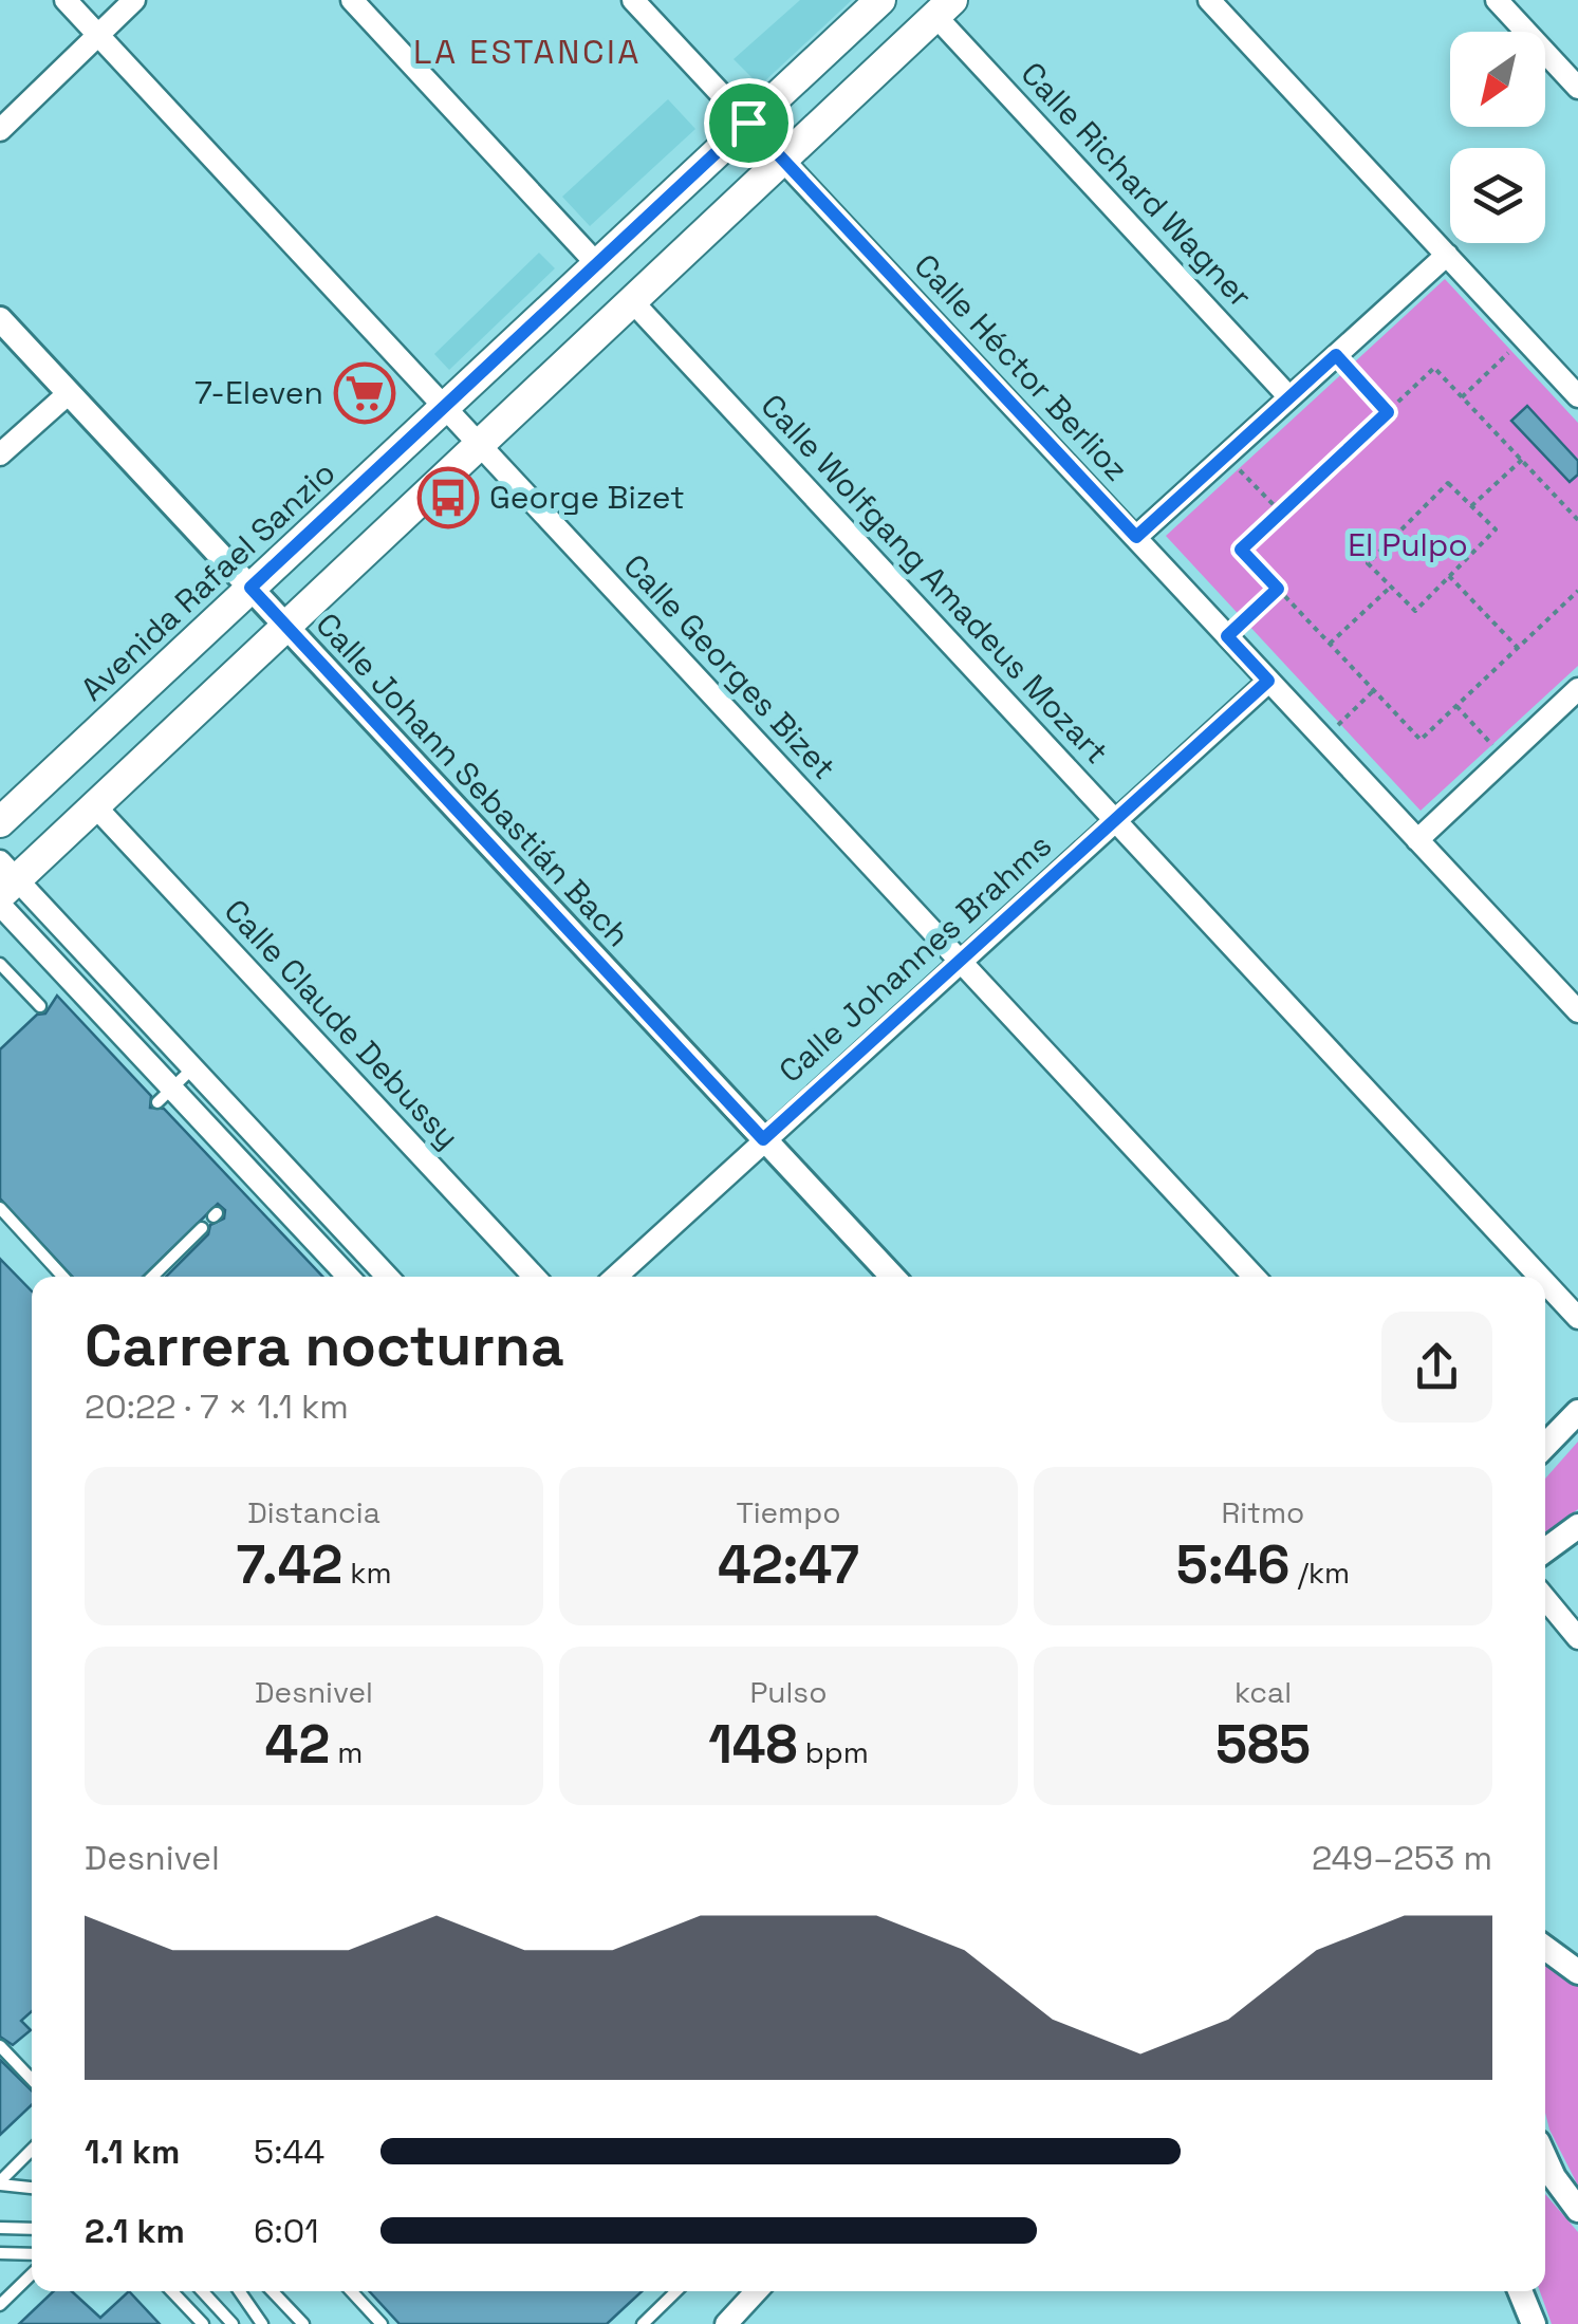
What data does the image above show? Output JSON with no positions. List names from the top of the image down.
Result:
{
  "streets": {
    "main road": ["Avenida Rafael Sanzio"],
    "street": [
      "Calle Richard Wagner",
      "Calle Héctor Berlioz",
      "Calle Wolfgang Amadeus Mozart",
      "Calle Georges Bizet",
      "Calle Johann Sebastián Bach",
      "Calle Johannes Brahms",
      "Calle Claude Debussy"
    ]
  },
  "crossings": [
    ["Calle Héctor Berlioz", "Avenida Rafael Sanzio"],
    ["Calle Héctor Berlioz", "Calle Johannes Brahms"],
    ["Calle Wolfgang Amadeus Mozart", "Calle Johannes Brahms"],
    ["Avenida Rafael Sanzio", "Calle Georges Bizet"],
    ["Avenida Rafael Sanzio", "Calle Johann Sebastián Bach"],
    ["Calle Georges Bizet", "Calle Johannes Brahms"],
    ["Calle Johann Sebastián Bach", "Calle Johannes Brahms"]
  ],
  "districts": ["LA ESTANCIA"],
  "parks": ["El Pulpo"],
  "places": {
    "supermarket": ["7-Eleven"],
    "bus stop": ["George Bizet"]
  },
  "north": "bottom left",
  "page": {
    "heading": ["Carrera nocturna", "20:22 · 7 × 1.1 km"],
    "stats": [
      ["Distancia", "7.42 km"],
      ["Tiempo", "42:47"],
      ["Ritmo", "5:46 /km"],
      ["Desnivel", "42 m"],
      ["Pulso", "148 bpm"],
      ["kcal", "585"]
    ],
    "chart": ["Desnivel", "249–253 m"],
    "list": [
      {
        "name": "1.1 km",
        "note": "5:44"
      },
      {
        "name": "2.1 km",
        "note": "6:01"
      }
    ]
  }
}
